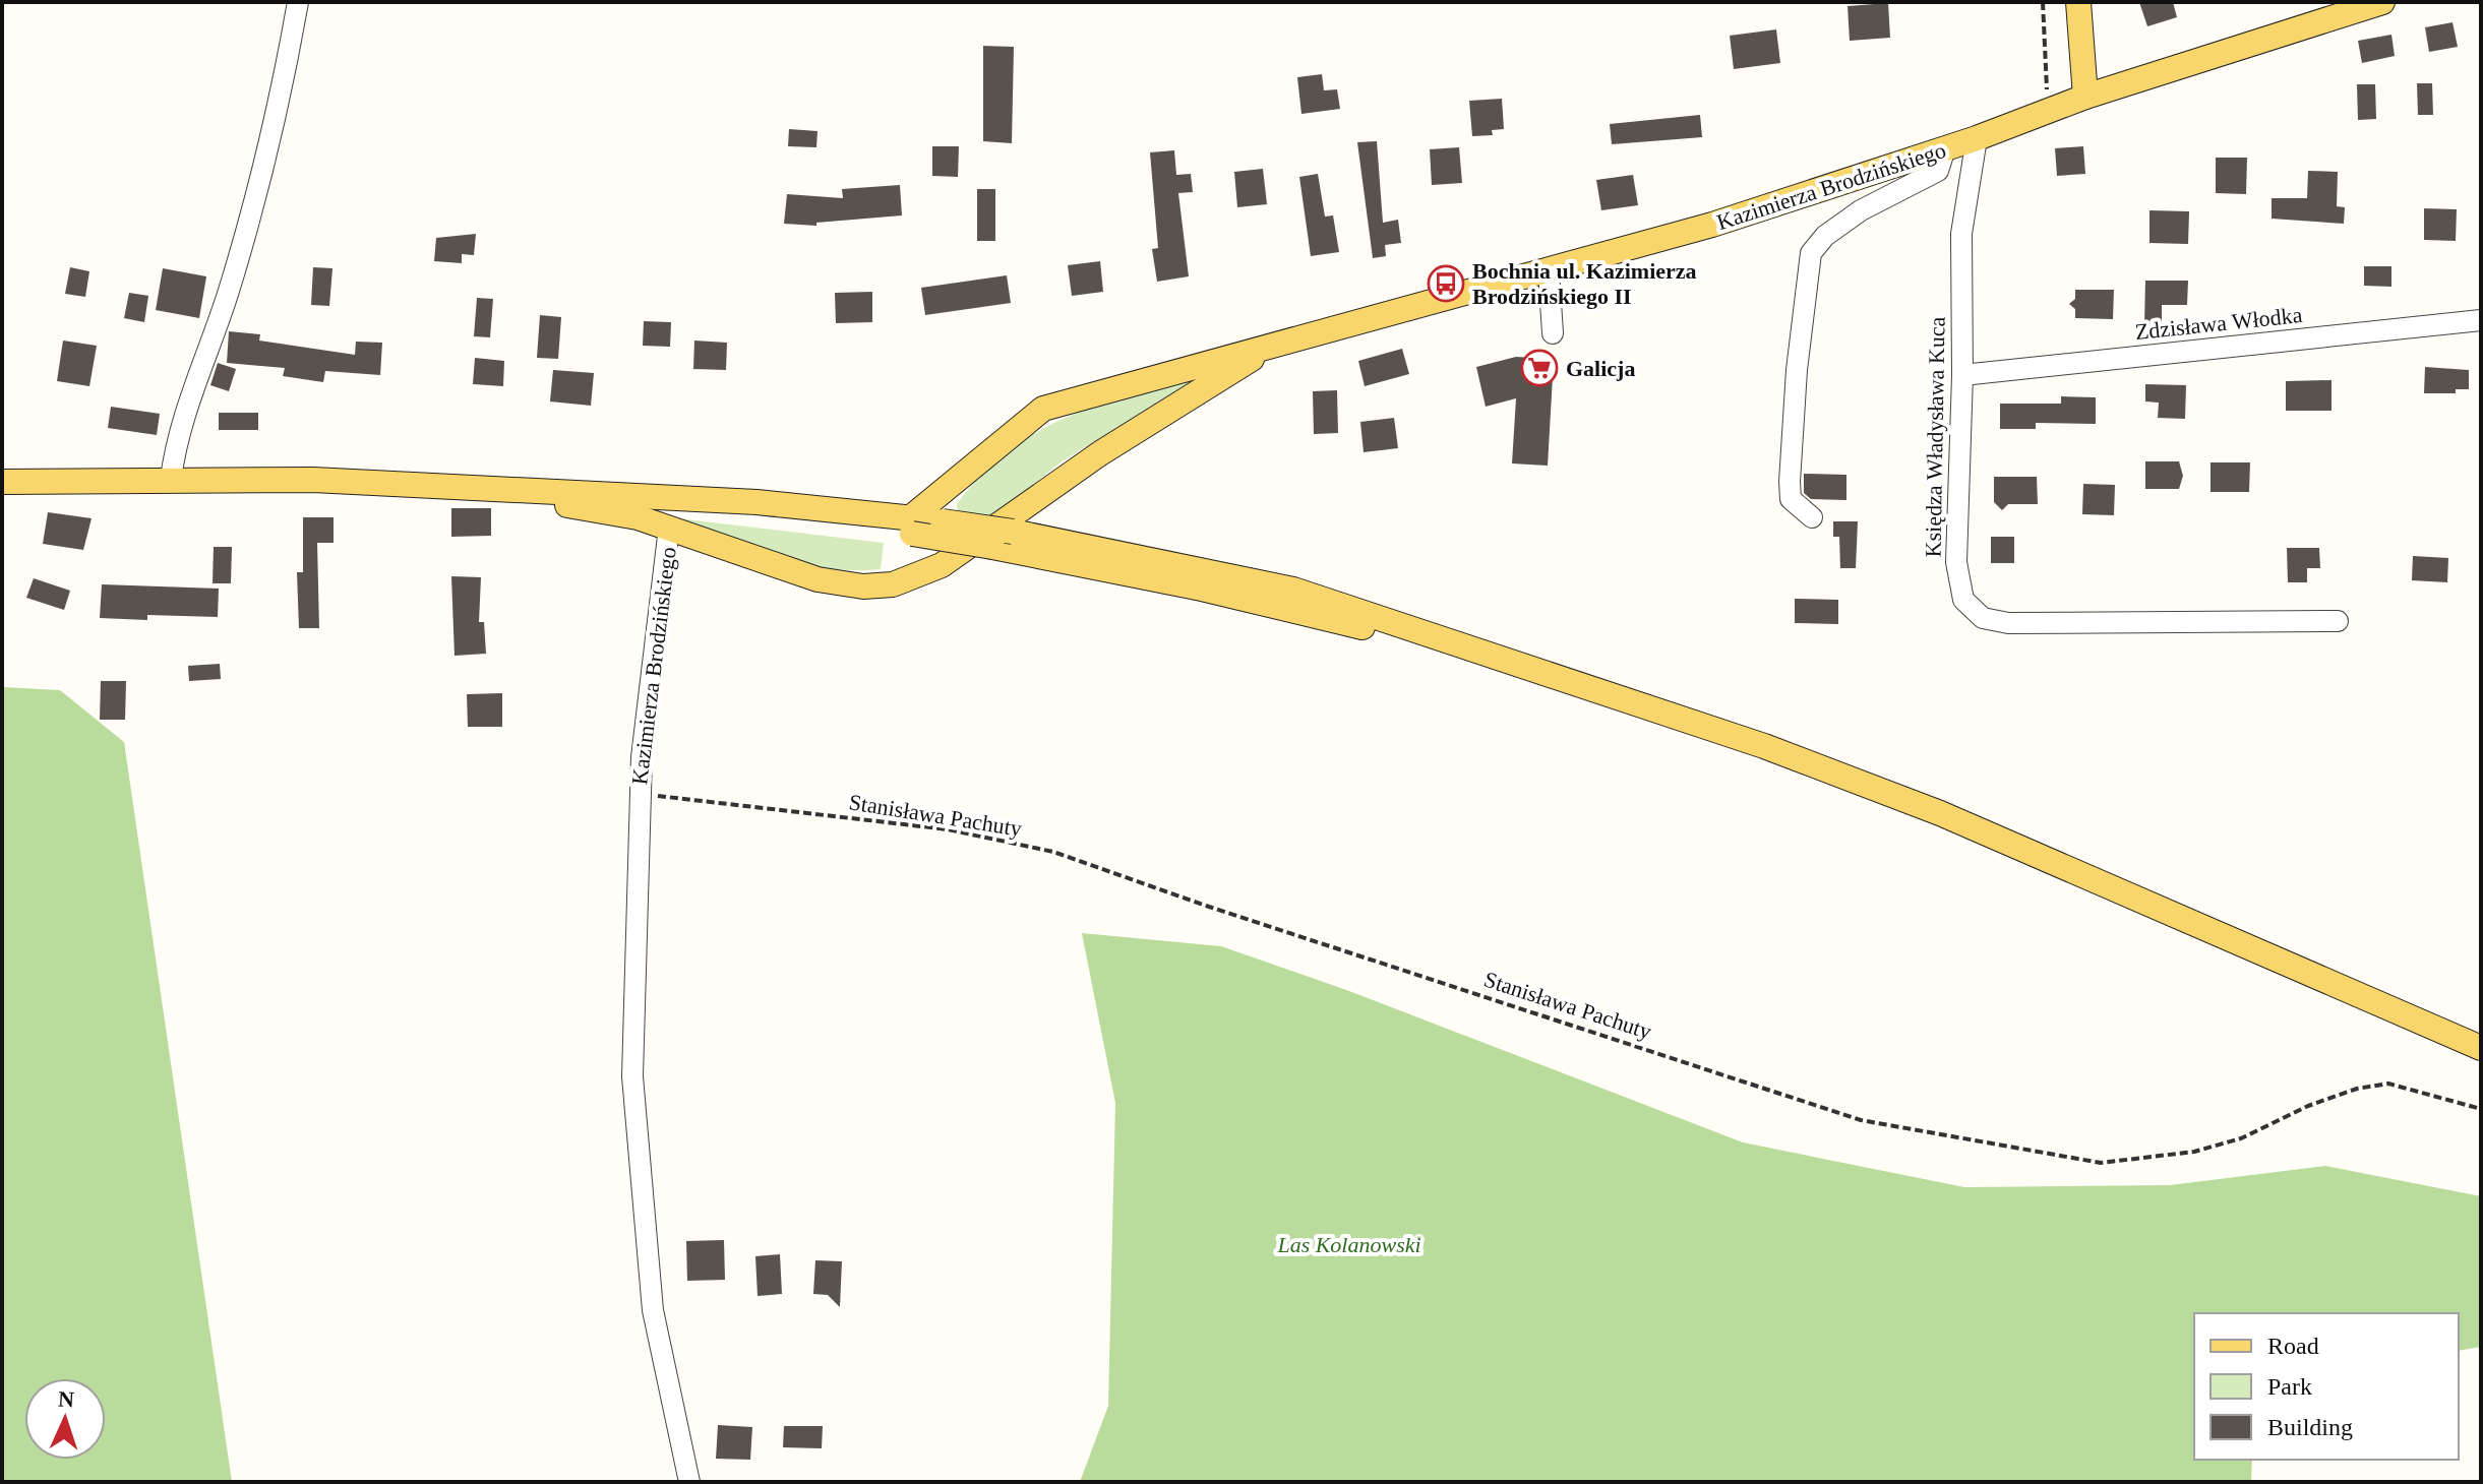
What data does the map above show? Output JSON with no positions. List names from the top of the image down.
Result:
{
  "streets": {
    "main road": ["Kazimierza Brodzińskiego"],
    "street": ["Zdzisława Włodka", "Księdza Władysława Kuca"],
    "path": ["Stanisława Pachuty"]
  },
  "crossings": [
    ["Kazimierza Brodzińskiego", "Księdza Władysława Kuca"],
    ["Kazimierza Brodzińskiego", "Stanisława Pachuty"],
    ["Zdzisława Włodka", "Księdza Władysława Kuca"]
  ],
  "parks": ["Las Kolanowski"],
  "places": {
    "bus stop": ["Bochnia ul. Kazimierza Brodzińskiego II"],
    "supermarket": ["Galicja"]
  },
  "legend": ["Road", "Park", "Building"],
  "north": "top"
}
